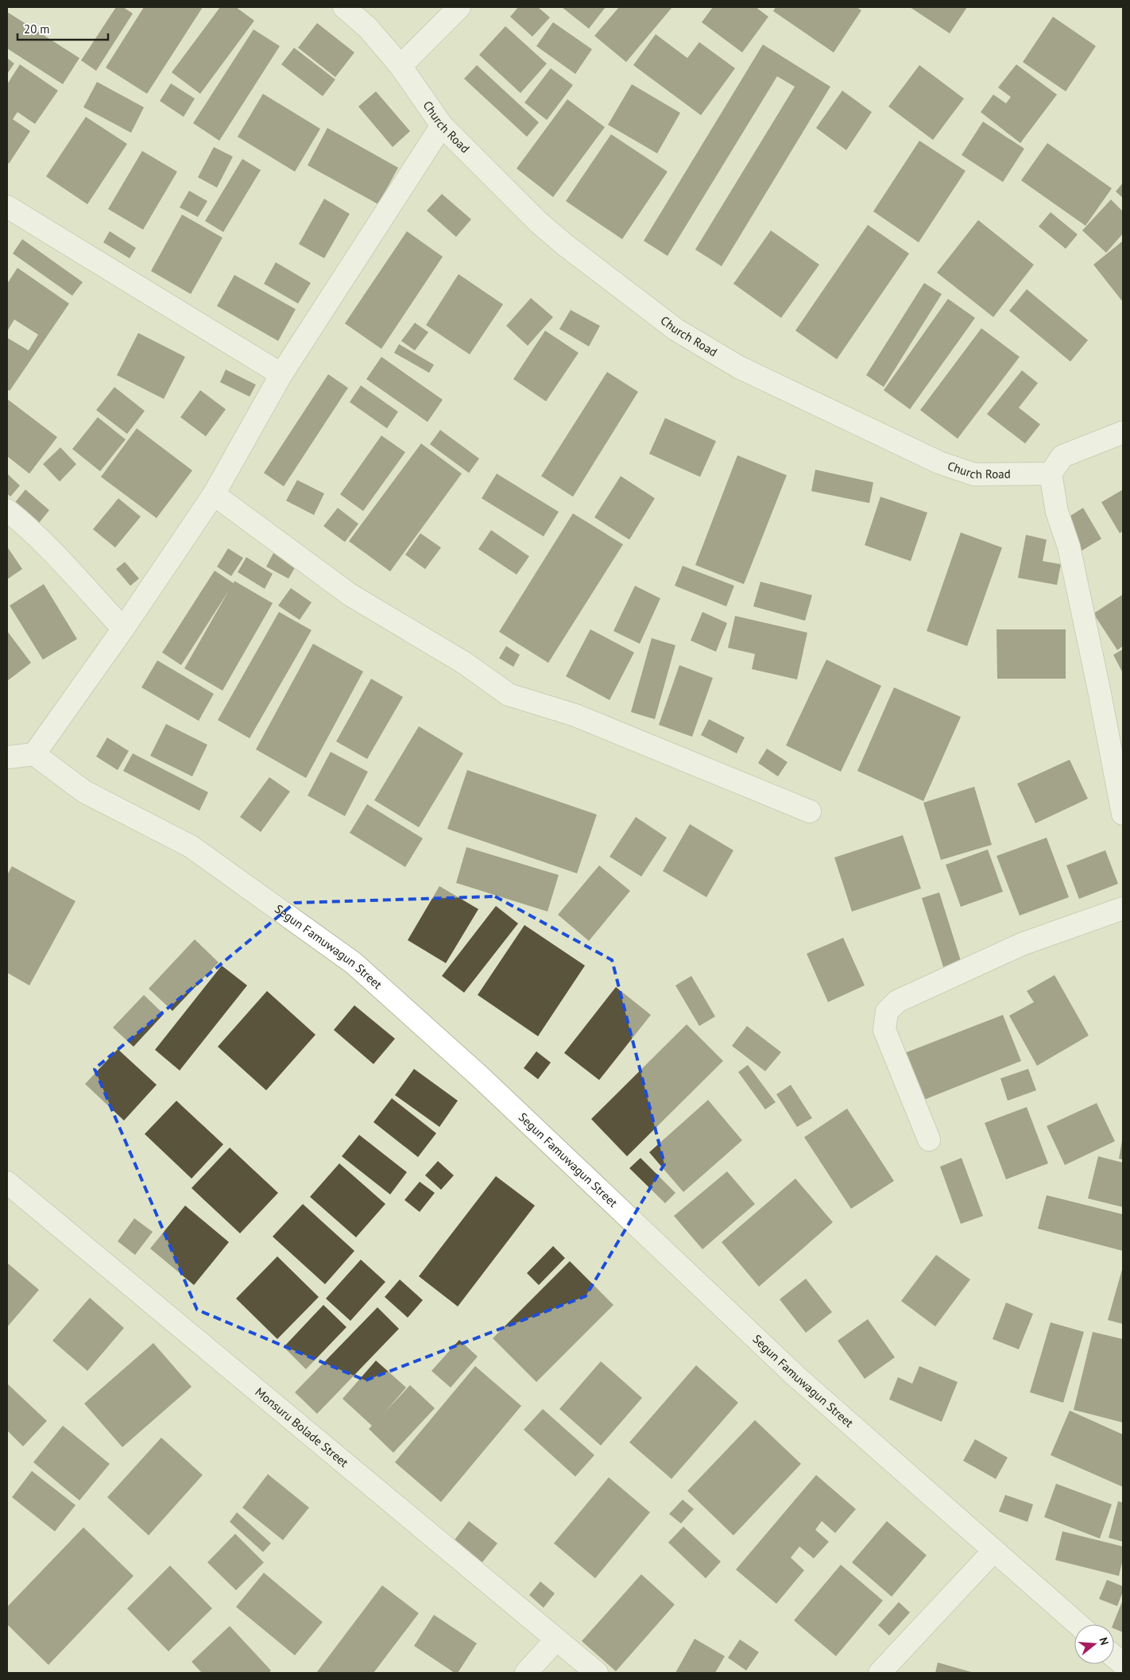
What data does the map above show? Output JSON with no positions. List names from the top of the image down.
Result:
{
  "streets": {
    "street": ["Church Road", "Segun Famuwagun Street", "Monsuru Bolade Street"]
  },
  "scale_bar": "20 m",
  "north": "right"
}
